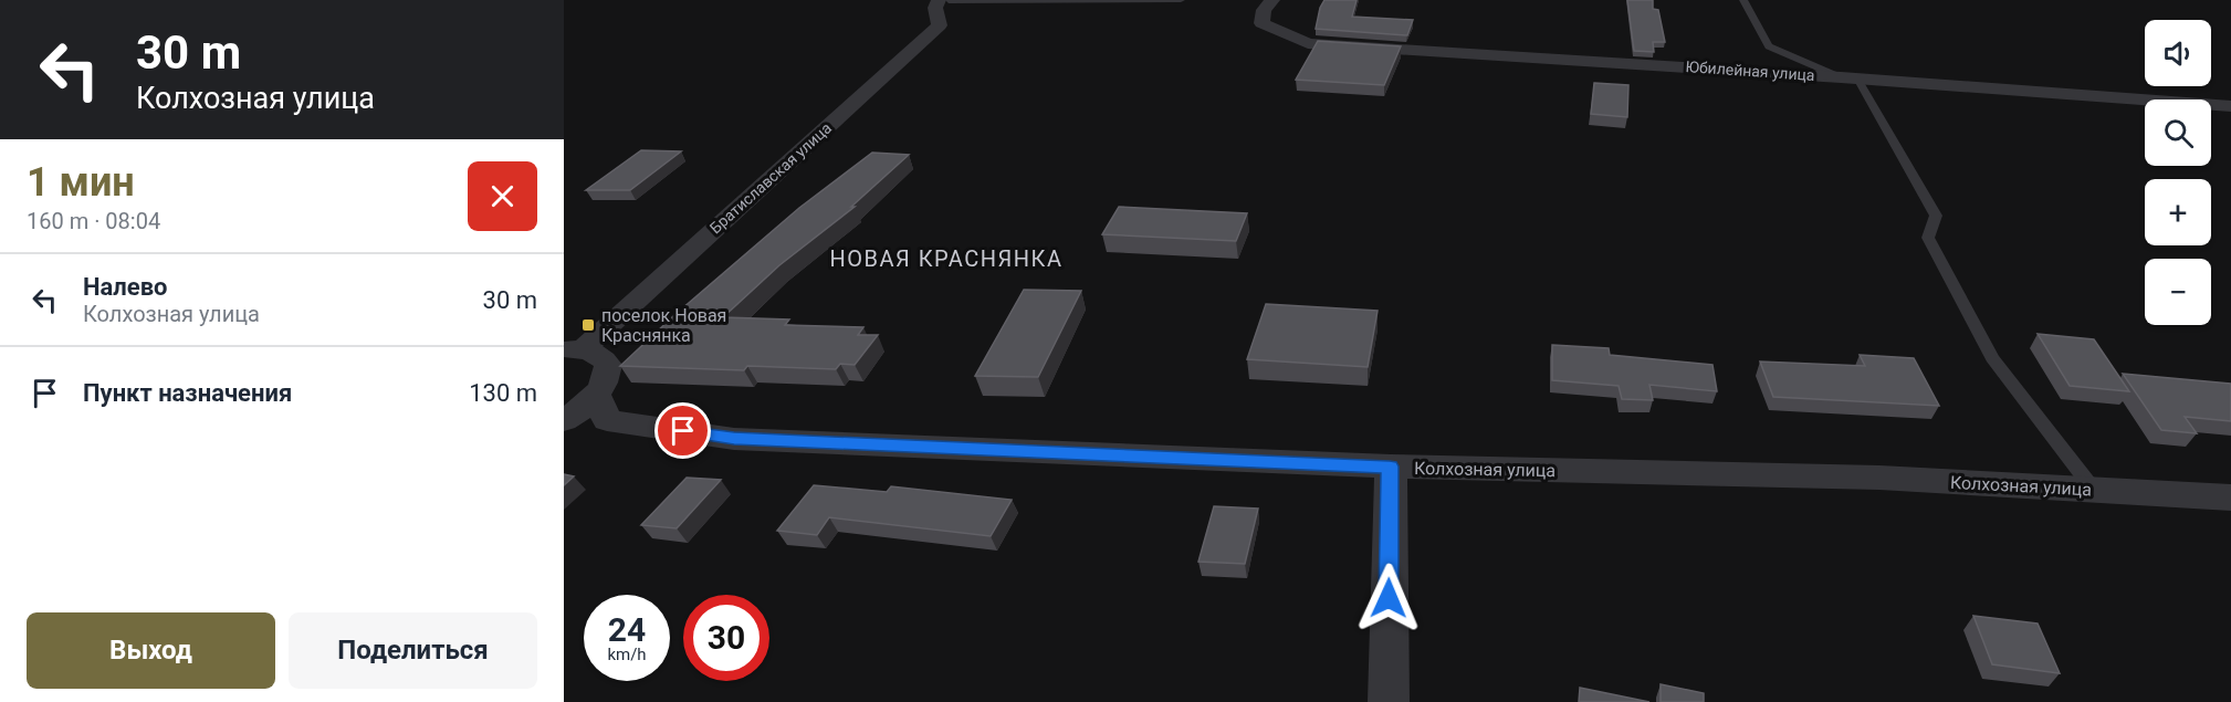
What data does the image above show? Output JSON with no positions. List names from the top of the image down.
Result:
{
  "streets": {
    "street": ["Юбилейная улица", "Братиславская улица", "Колхозная улица"]
  },
  "districts": ["НОВАЯ КРАСНЯНКА"],
  "places": {
    "transit": ["поселок Новая Краснянка"]
  },
  "page": {
    "turn": ["30 m", "Колхозная улица"],
    "map_buttons": ["+", "−"],
    "heading": ["1 мин", "160 m · 08:04"],
    "list": [
      {
        "name": "Налево",
        "note": "Колхозная улица",
        "value": "30 m"
      },
      {
        "name": "Пункт назначения",
        "value": "130 m"
      }
    ],
    "speed": "24 km/h",
    "limit": "30",
    "buttons": ["Выход", "Поделиться"]
  }
}
